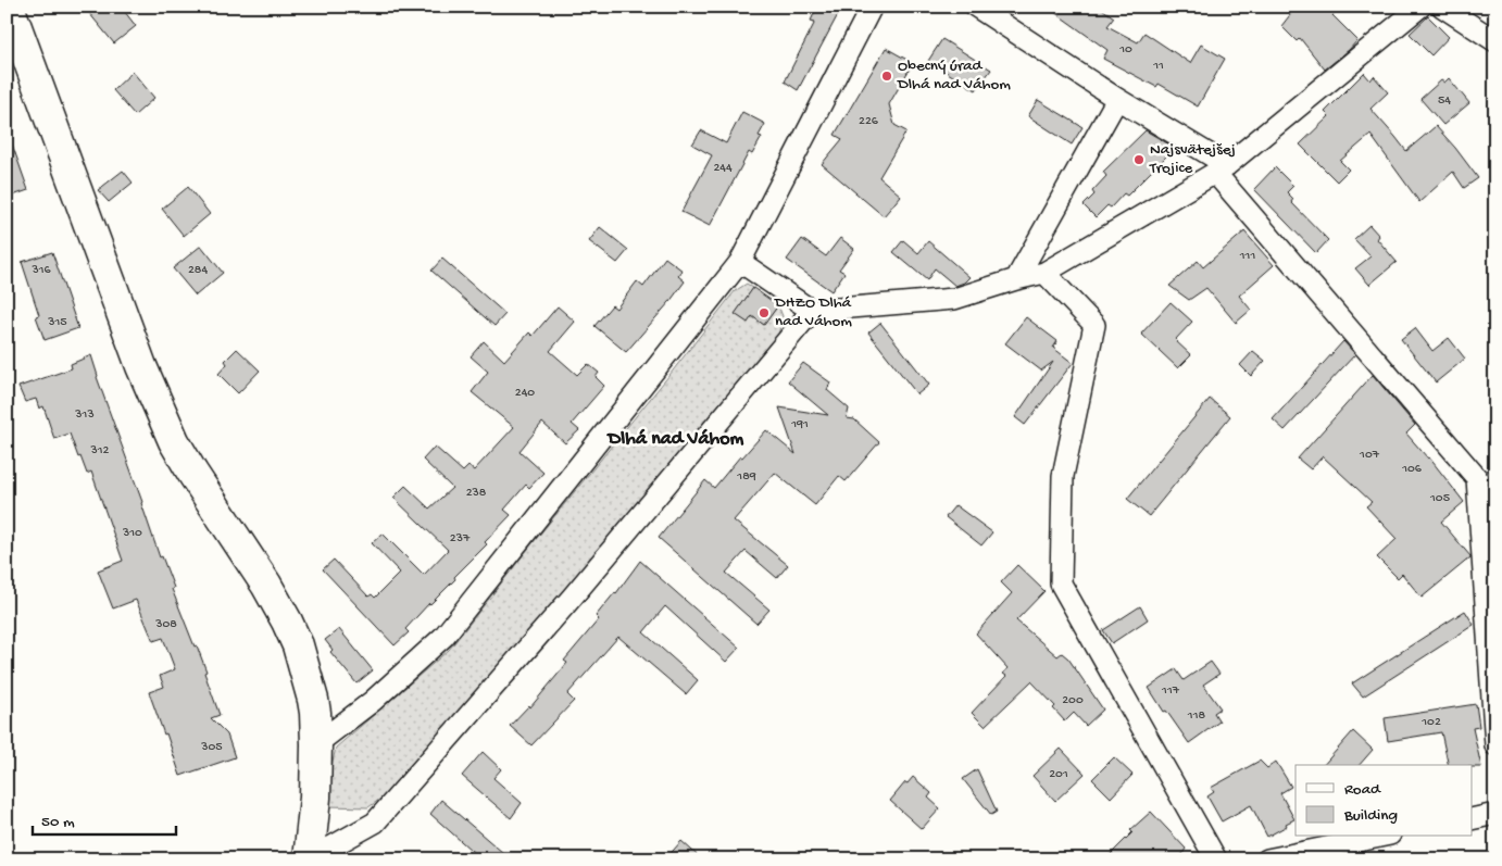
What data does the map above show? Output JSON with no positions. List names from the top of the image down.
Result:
{
  "districts": ["Dlhá nad Váhom"],
  "places": ["Obecný úrad Dlhá nad Váhom", "Najsvätejšej Trojice", "DHZO Dlhá nad Váhom"],
  "house_numbers": [
    "10",
    "11",
    "54",
    "226",
    "244",
    "111",
    "316",
    "284",
    "315",
    "240",
    "313",
    "191",
    "312",
    "107",
    "106",
    "189",
    "238",
    "105",
    "310",
    "237",
    "308",
    "117",
    "200",
    "118",
    "102",
    "305",
    "201"
  ],
  "legend": ["Road", "Building"],
  "scale_bar": "50 m"
}
